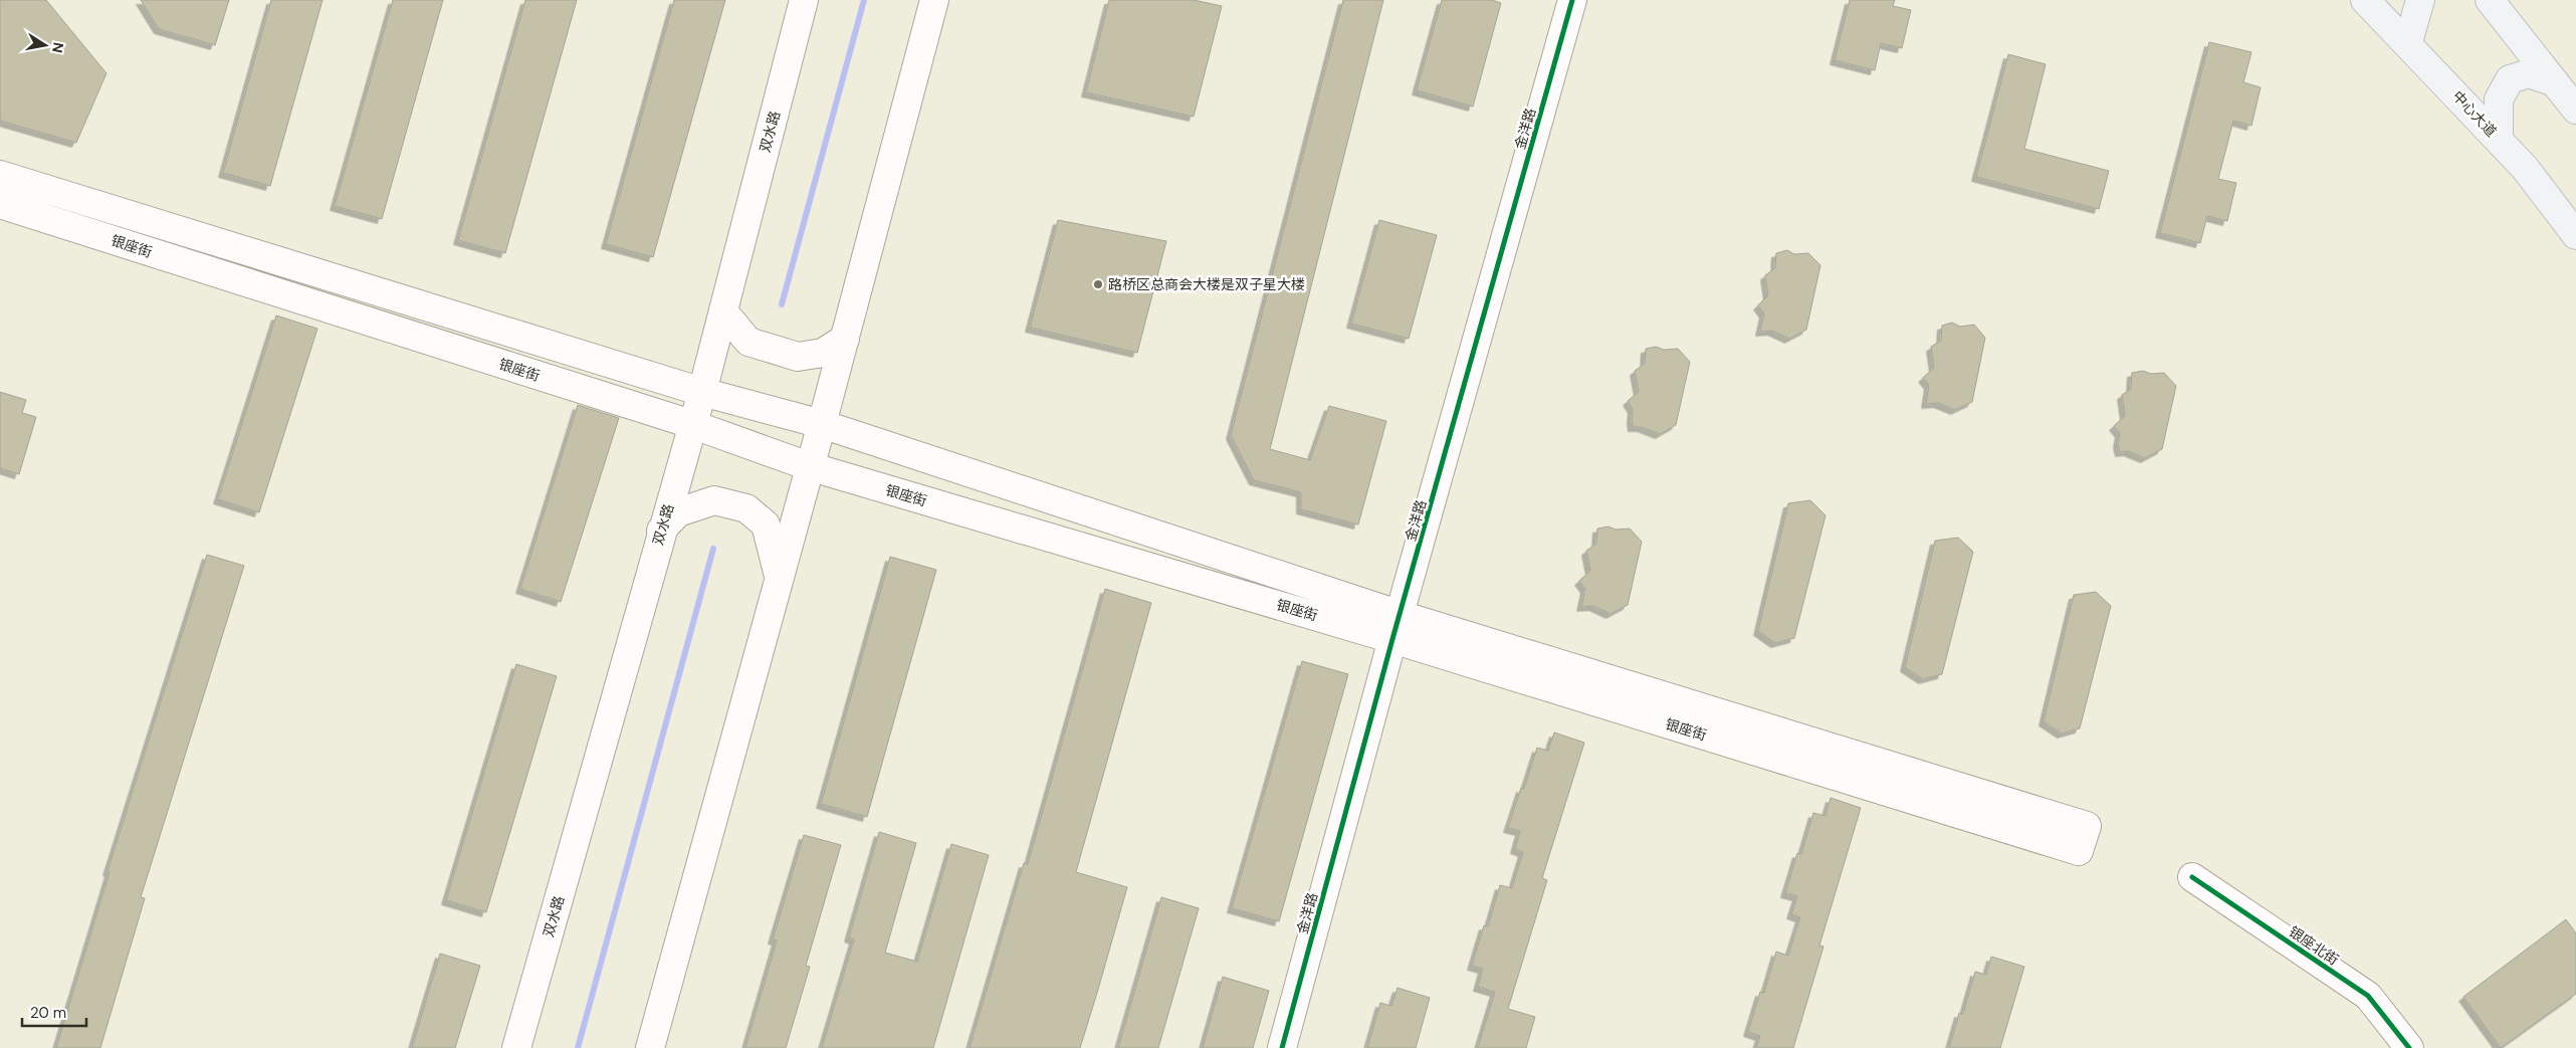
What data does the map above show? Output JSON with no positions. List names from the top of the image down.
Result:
{
  "streets": {
    "main road": [
      "中心大道",
      "金洋路",
      "双水路",
      "银座街",
      "银座北街"
    ]
  },
  "crossings": [
    ["金洋路", "银座街"],
    ["双水路", "银座街"]
  ],
  "places": ["路桥区总商会大楼是双子星大楼"],
  "scale_bar": "20 m",
  "north": "right"
}
